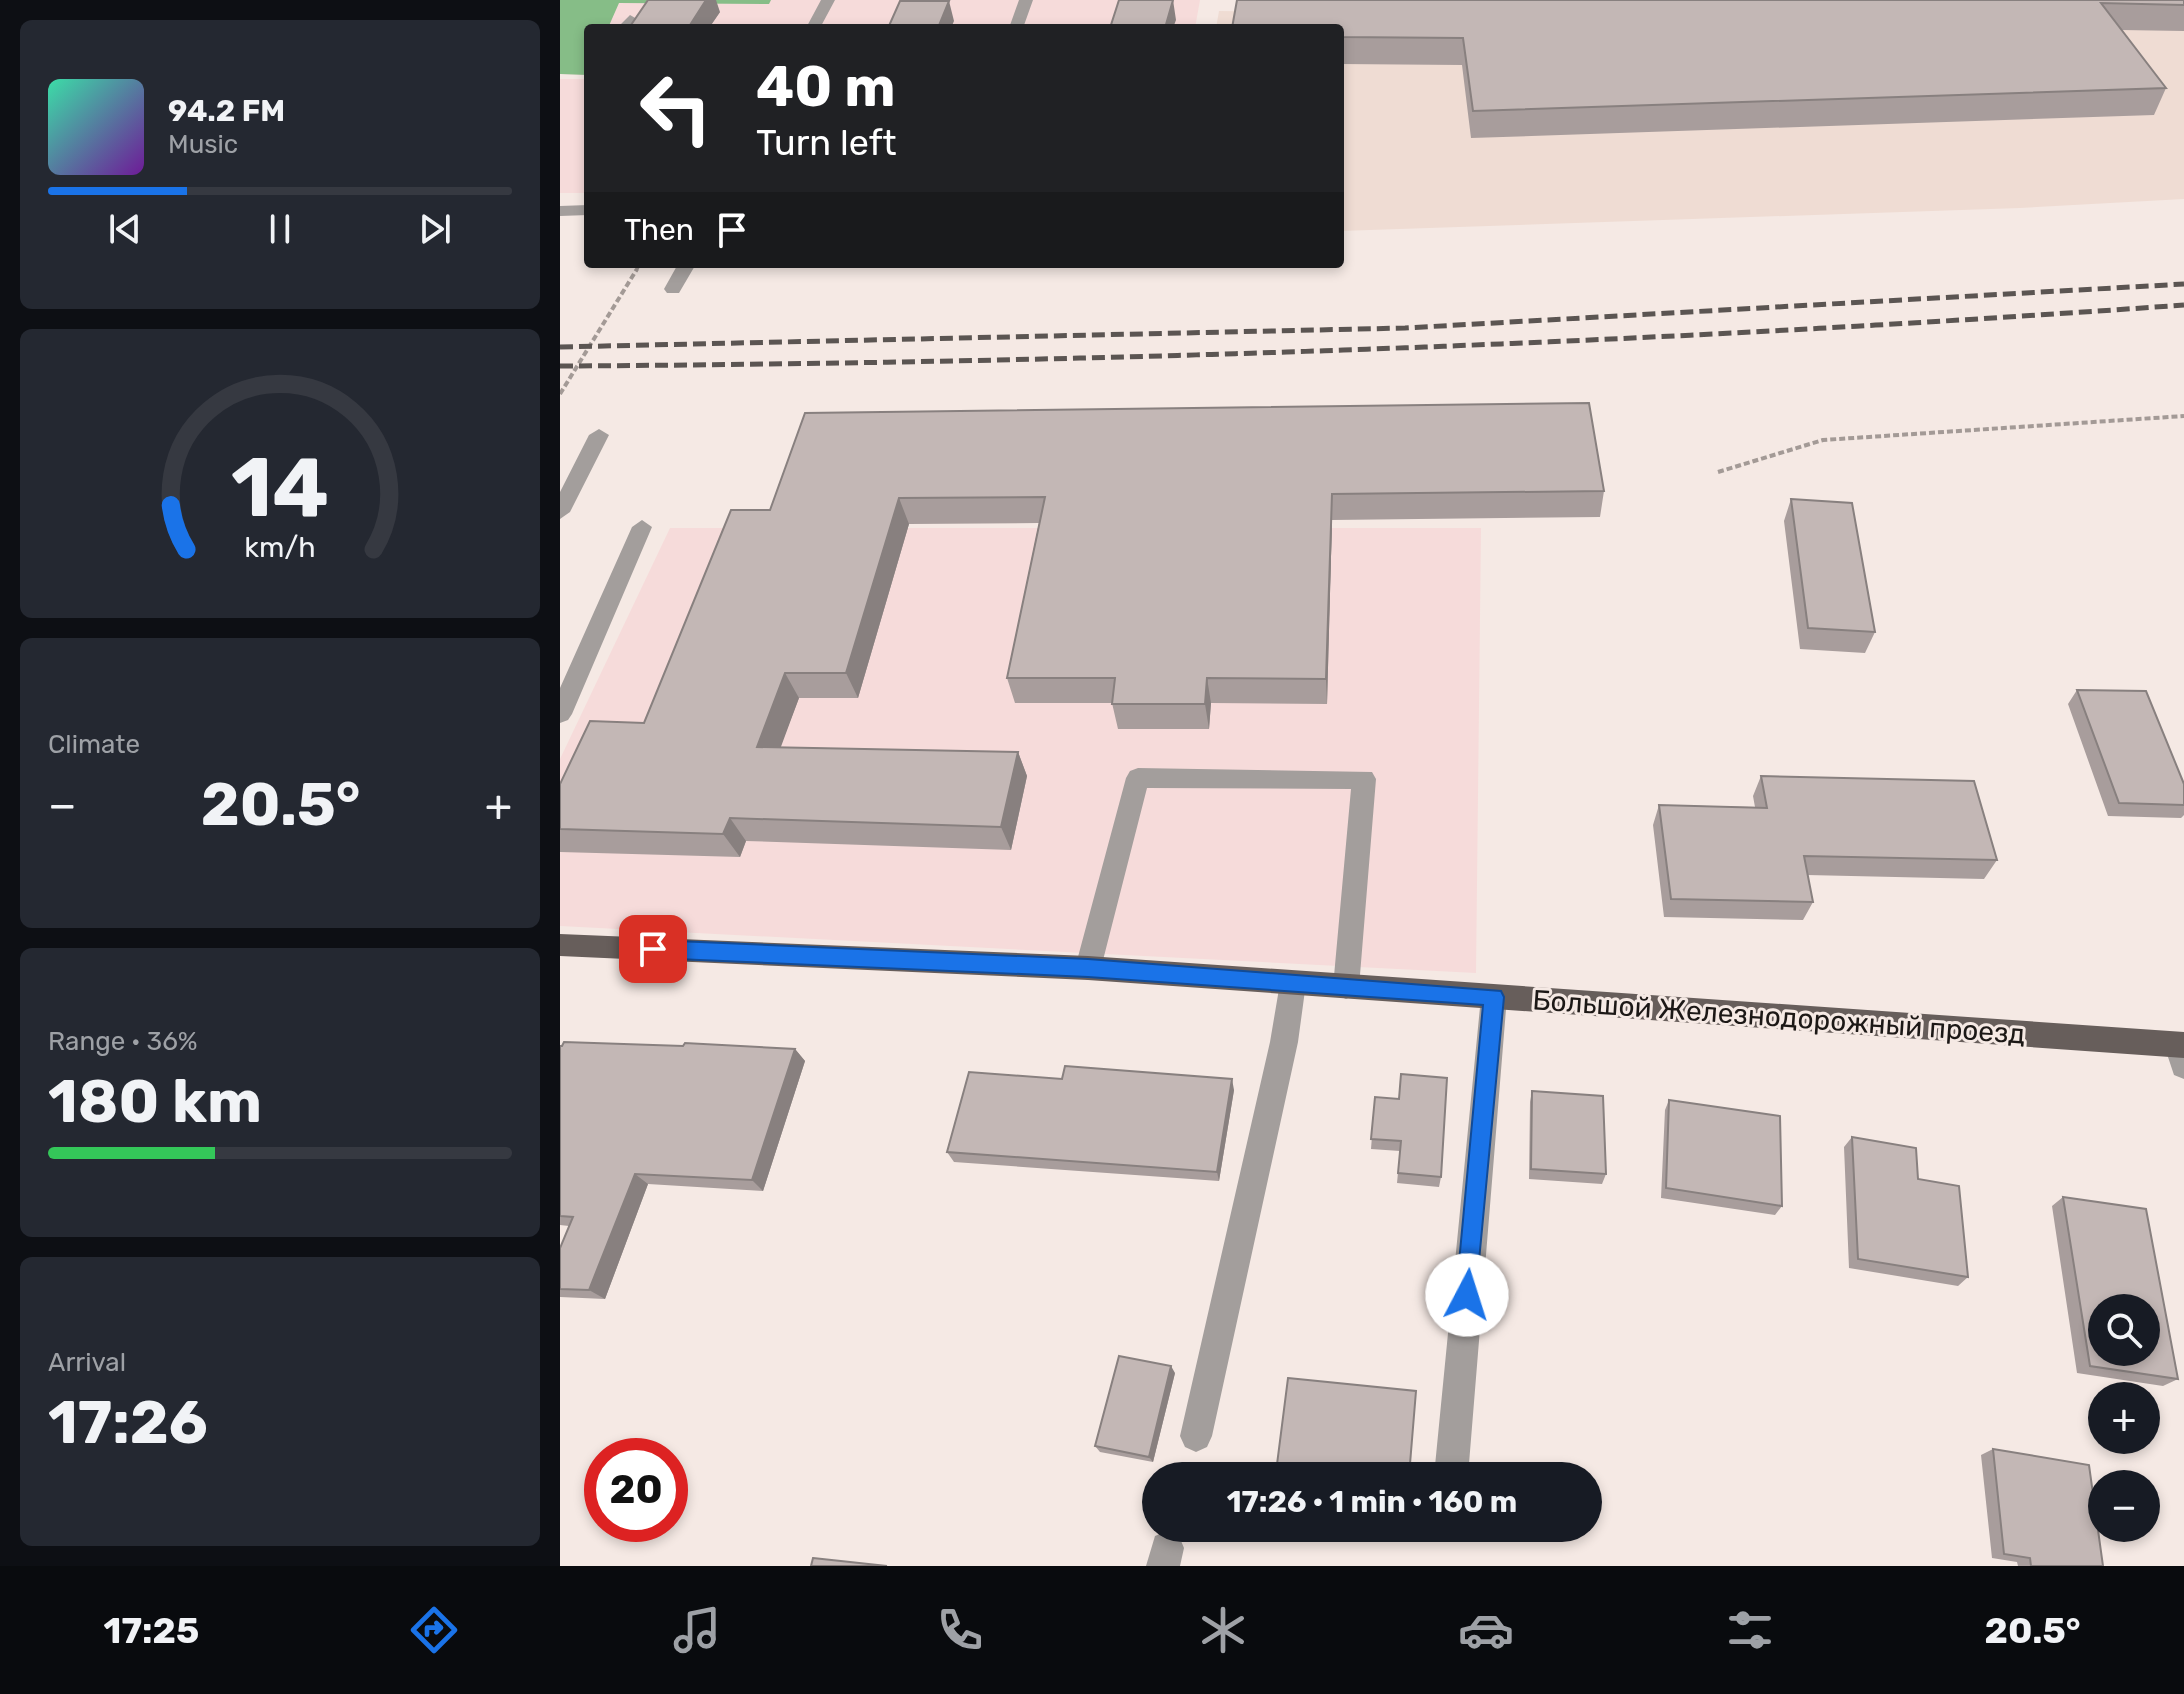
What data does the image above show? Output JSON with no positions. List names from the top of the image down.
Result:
{
  "streets": {
    "main road": ["Большой Железнодорожный проезд"]
  },
  "page": {
    "turn": ["40 m", "Turn left"],
    "song": ["94.2 FM", "Music"],
    "then": "Then",
    "tile": [
      "Climate",
      ["Range · 36%", "180 km"],
      ["Arrival", "17:26"]
    ],
    "heat": ["−", "20.5°", "+"],
    "map_buttons": ["+", "−"],
    "limit": "20",
    "trip": "17:26 · 1 min · 160 m",
    "tabs": ["17:25", "20.5°"],
    "gauge": ["14", "km/h"]
  }
}
